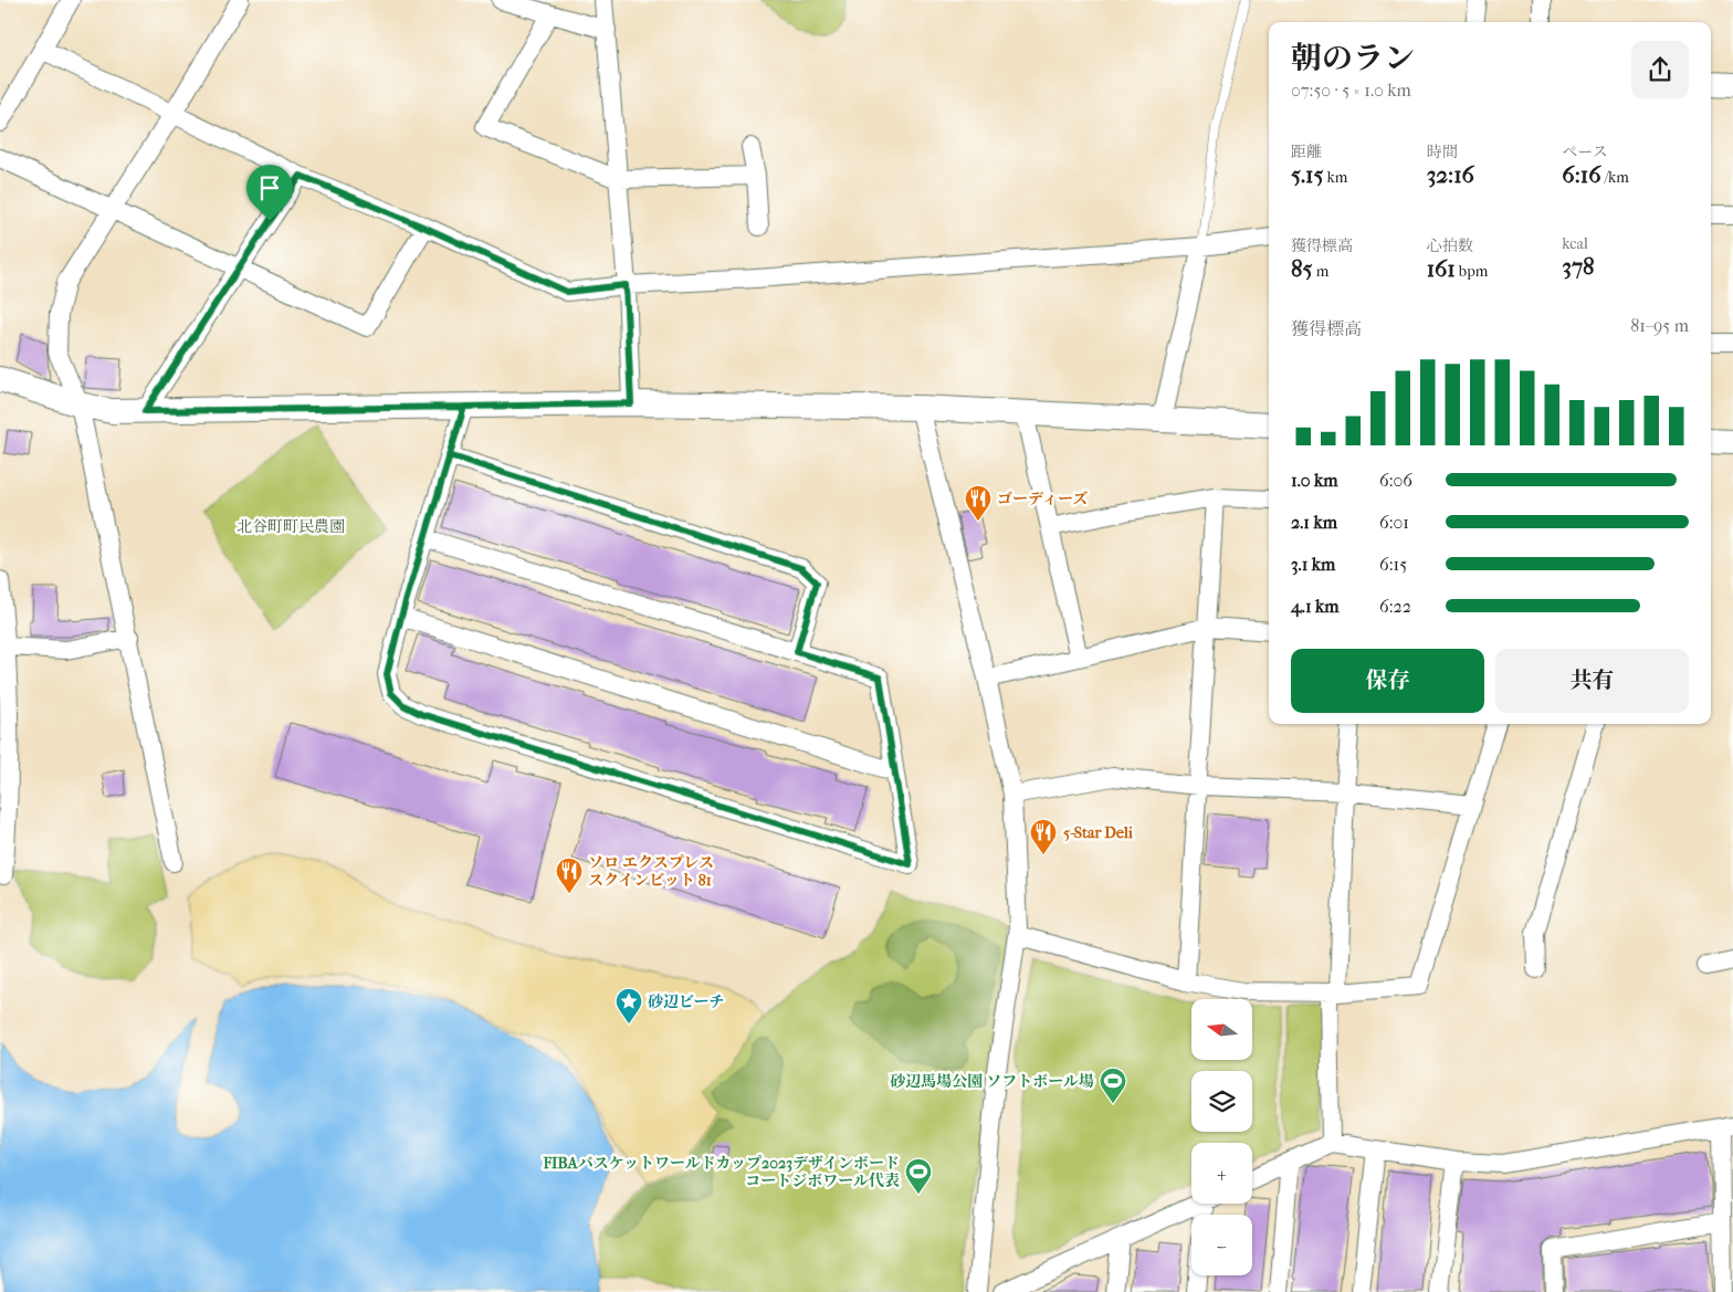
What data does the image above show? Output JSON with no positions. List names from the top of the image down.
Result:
{
  "parks": ["北谷町町民農園"],
  "places": {
    "restaurant": ["ゴーディーズ", "5-Star Deli", "ソロ エクスプレス スクインビット 81"],
    "place": ["砂辺ビーチ"],
    "sports": ["砂辺馬場公園 ソフトボール場", "FIBAバスケットワールドカップ2023デザインボード コートジボワール代表"]
  },
  "north": "left",
  "page": {
    "heading": ["朝のラン", "07:50 · 5 × 1.0 km"],
    "stats": [
      ["距離", "5.15 km"],
      ["時間", "32:16"],
      ["ペース", "6:16 /km"],
      ["獲得標高", "85 m"],
      ["心拍数", "161 bpm"],
      ["kcal", "378"]
    ],
    "chart": ["獲得標高", "81–95 m"],
    "list": [
      {
        "name": "1.0 km",
        "note": "6:06"
      },
      {
        "name": "2.1 km",
        "note": "6:01"
      },
      {
        "name": "3.1 km",
        "note": "6:15"
      },
      {
        "name": "4.1 km",
        "note": "6:22"
      }
    ],
    "buttons": ["保存", "共有"],
    "map_buttons": ["+", "−"]
  }
}
